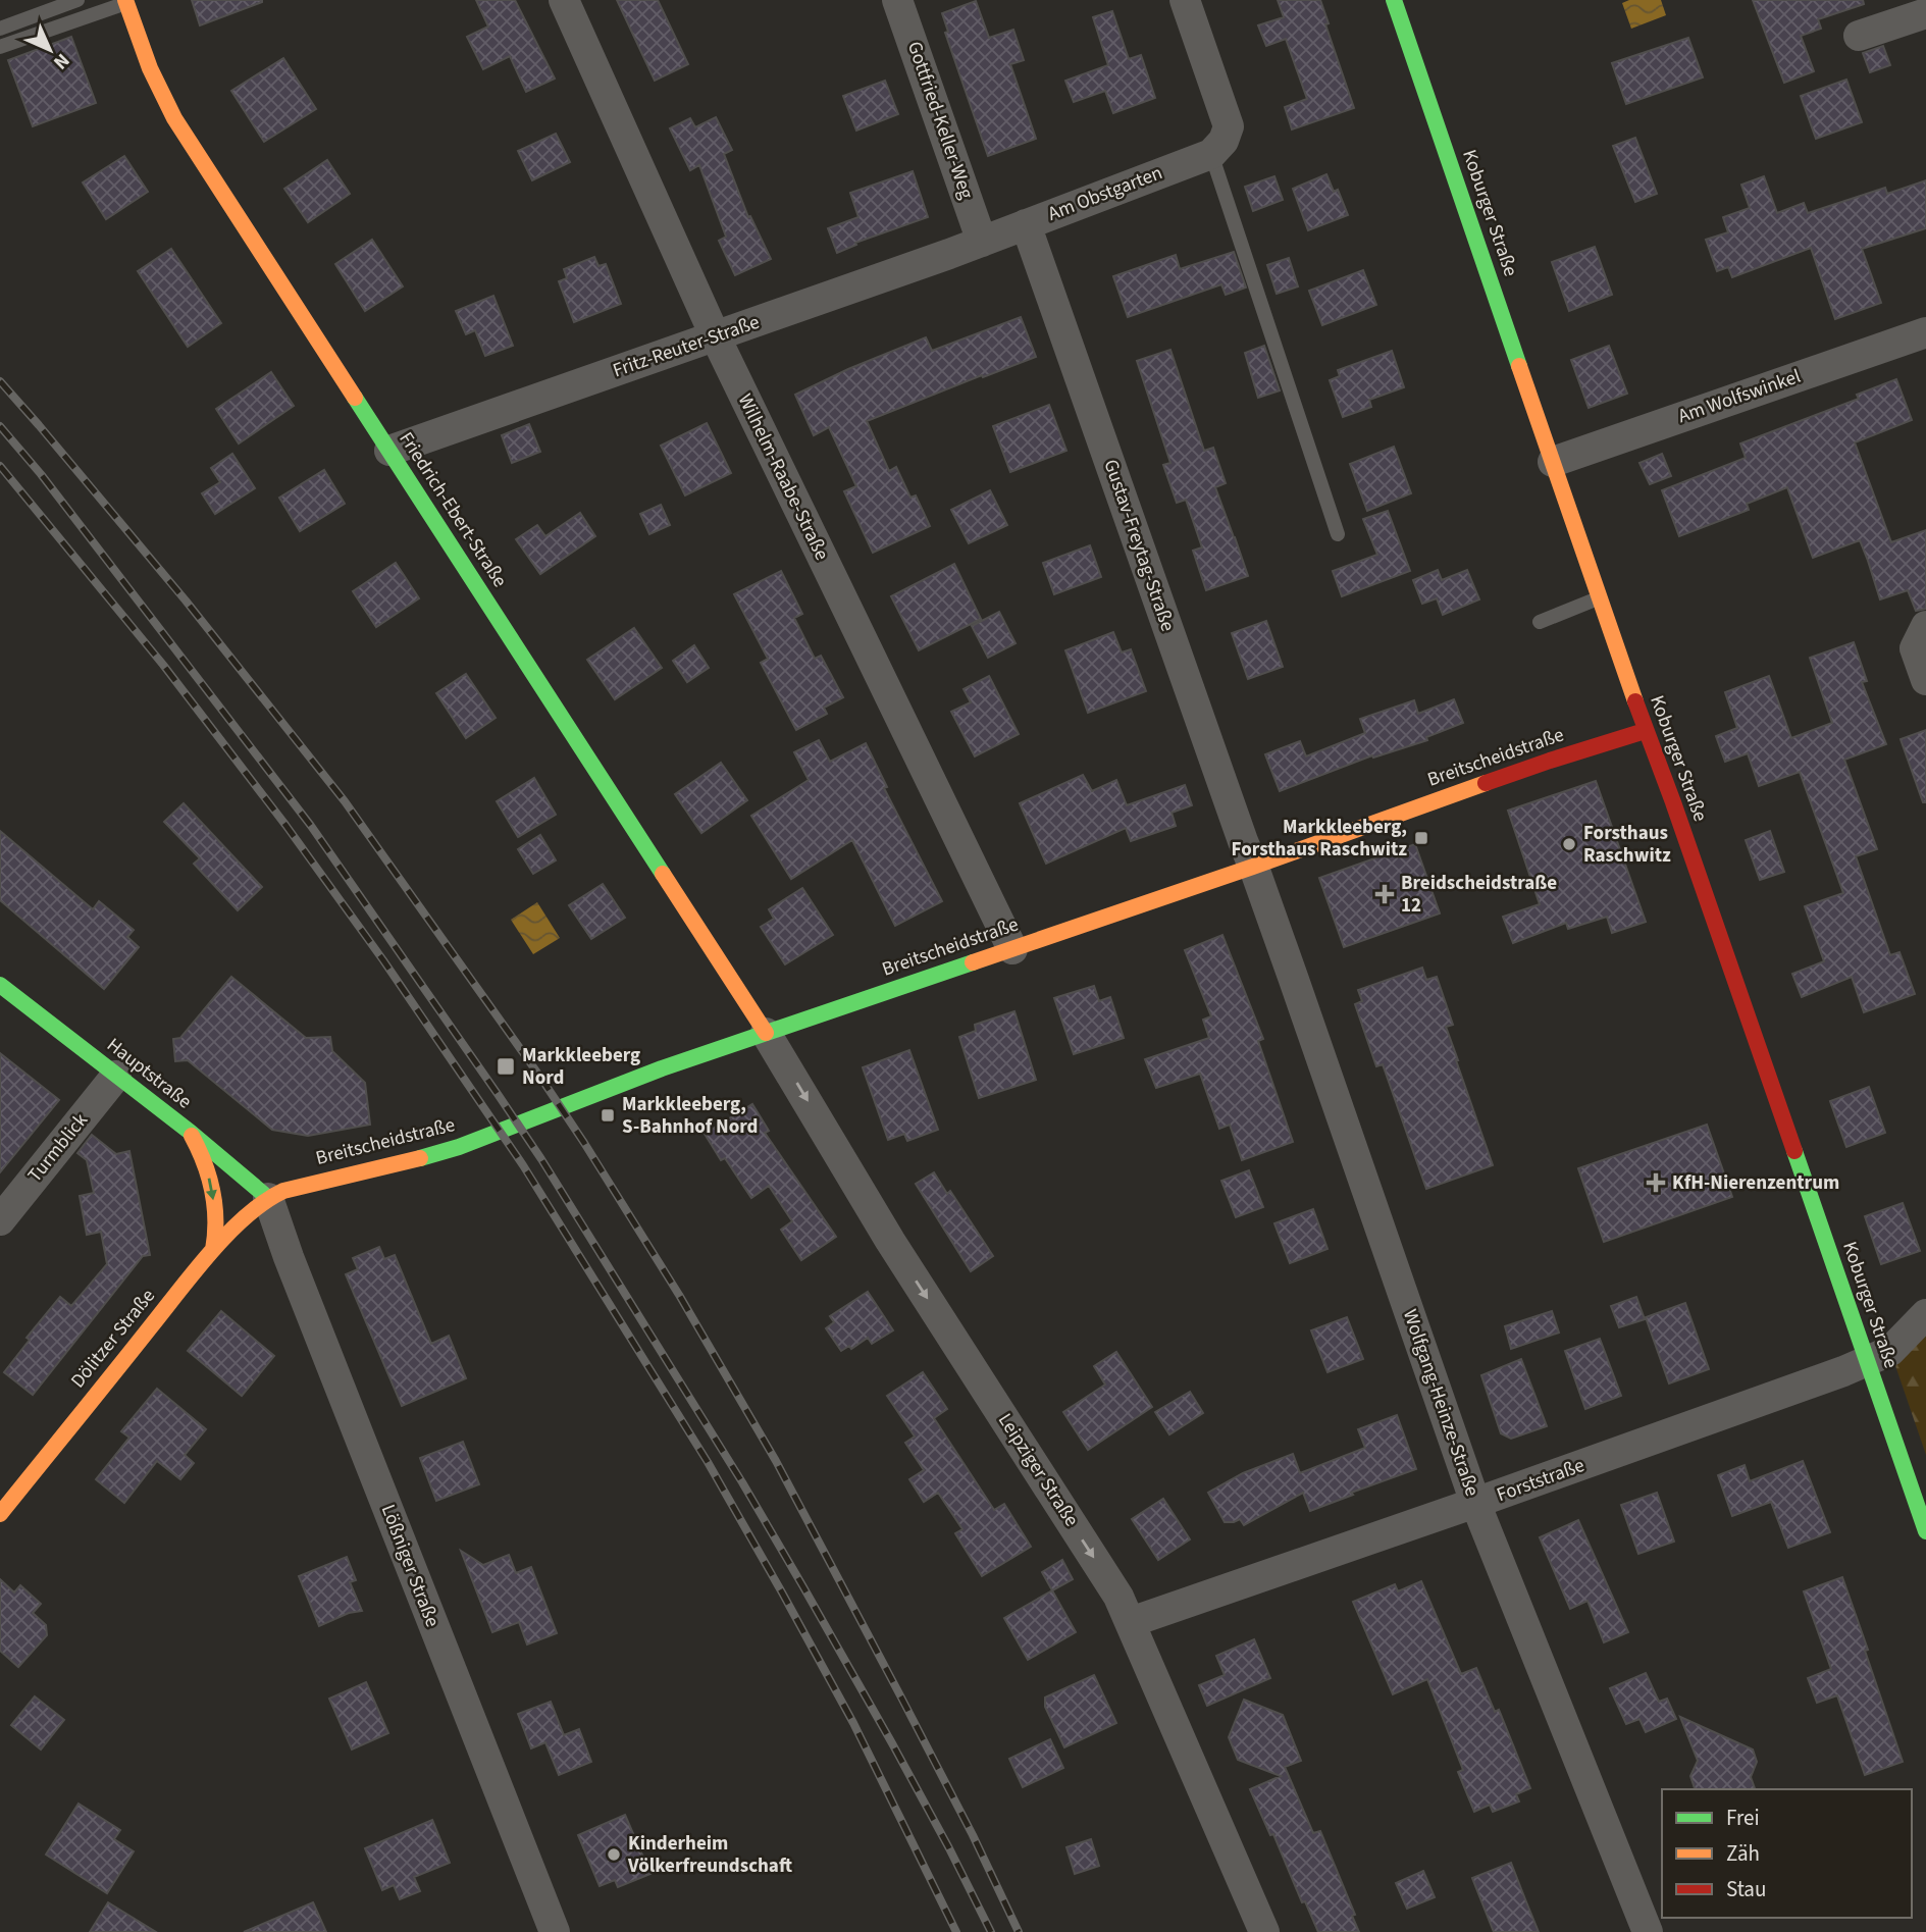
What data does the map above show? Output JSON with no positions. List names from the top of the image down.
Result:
{
  "streets": {
    "main road": [
      "Koburger Straße",
      "Friedrich-Ebert-Straße",
      "Breitscheidstraße",
      "Hauptstraße",
      "Dölitzer Straße"
    ],
    "street": [
      "Gottfried-Keller-Weg",
      "Am Obstgarten",
      "Fritz-Reuter-Straße",
      "Am Wolfswinkel",
      "Wilhelm-Raabe-Straße",
      "Gustav-Freytag-Straße",
      "Turmblick",
      "Wolfgang-Heinze-Straße",
      "Leipziger Straße",
      "Forststraße",
      "Lößniger Straße"
    ]
  },
  "crossings": [
    ["Gottfried-Keller-Weg", "Am Obstgarten"],
    ["Gottfried-Keller-Weg", "Fritz-Reuter-Straße"],
    ["Am Obstgarten", "Fritz-Reuter-Straße"],
    ["Am Obstgarten", "Gustav-Freytag-Straße"],
    ["Koburger Straße", "Am Wolfswinkel"],
    ["Koburger Straße", "Breitscheidstraße"],
    ["Koburger Straße", "Forststraße"],
    ["Fritz-Reuter-Straße", "Wilhelm-Raabe-Straße"],
    ["Fritz-Reuter-Straße", "Friedrich-Ebert-Straße"],
    ["Wilhelm-Raabe-Straße", "Breitscheidstraße"],
    ["Friedrich-Ebert-Straße", "Breitscheidstraße"],
    ["Friedrich-Ebert-Straße", "Leipziger Straße"],
    ["Gustav-Freytag-Straße", "Breitscheidstraße"],
    ["Gustav-Freytag-Straße", "Wolfgang-Heinze-Straße"],
    ["Breitscheidstraße", "Hauptstraße"],
    ["Breitscheidstraße", "Dölitzer Straße"],
    ["Breitscheidstraße", "Wolfgang-Heinze-Straße"],
    ["Breitscheidstraße", "Leipziger Straße"],
    ["Breitscheidstraße", "Lößniger Straße"],
    ["Hauptstraße", "Turmblick"],
    ["Hauptstraße", "Dölitzer Straße"],
    ["Hauptstraße", "Lößniger Straße"],
    ["Dölitzer Straße", "Lößniger Straße"],
    ["Wolfgang-Heinze-Straße", "Forststraße"],
    ["Leipziger Straße", "Forststraße"]
  ],
  "one_way": ["Leipziger Straße"],
  "places": {
    "transit": ["Markkleeberg, Forsthaus Raschwitz", "Markkleeberg Nord", "Markkleeberg, S-Bahnhof Nord"],
    "other": ["Forsthaus Raschwitz", "Kinderheim Völkerfreundschaft"],
    "health": ["Breidscheidstraße 12", "KfH-Nierenzentrum"]
  },
  "legend": ["Frei", "Zäh", "Stau"],
  "north": "bottom right"
}
